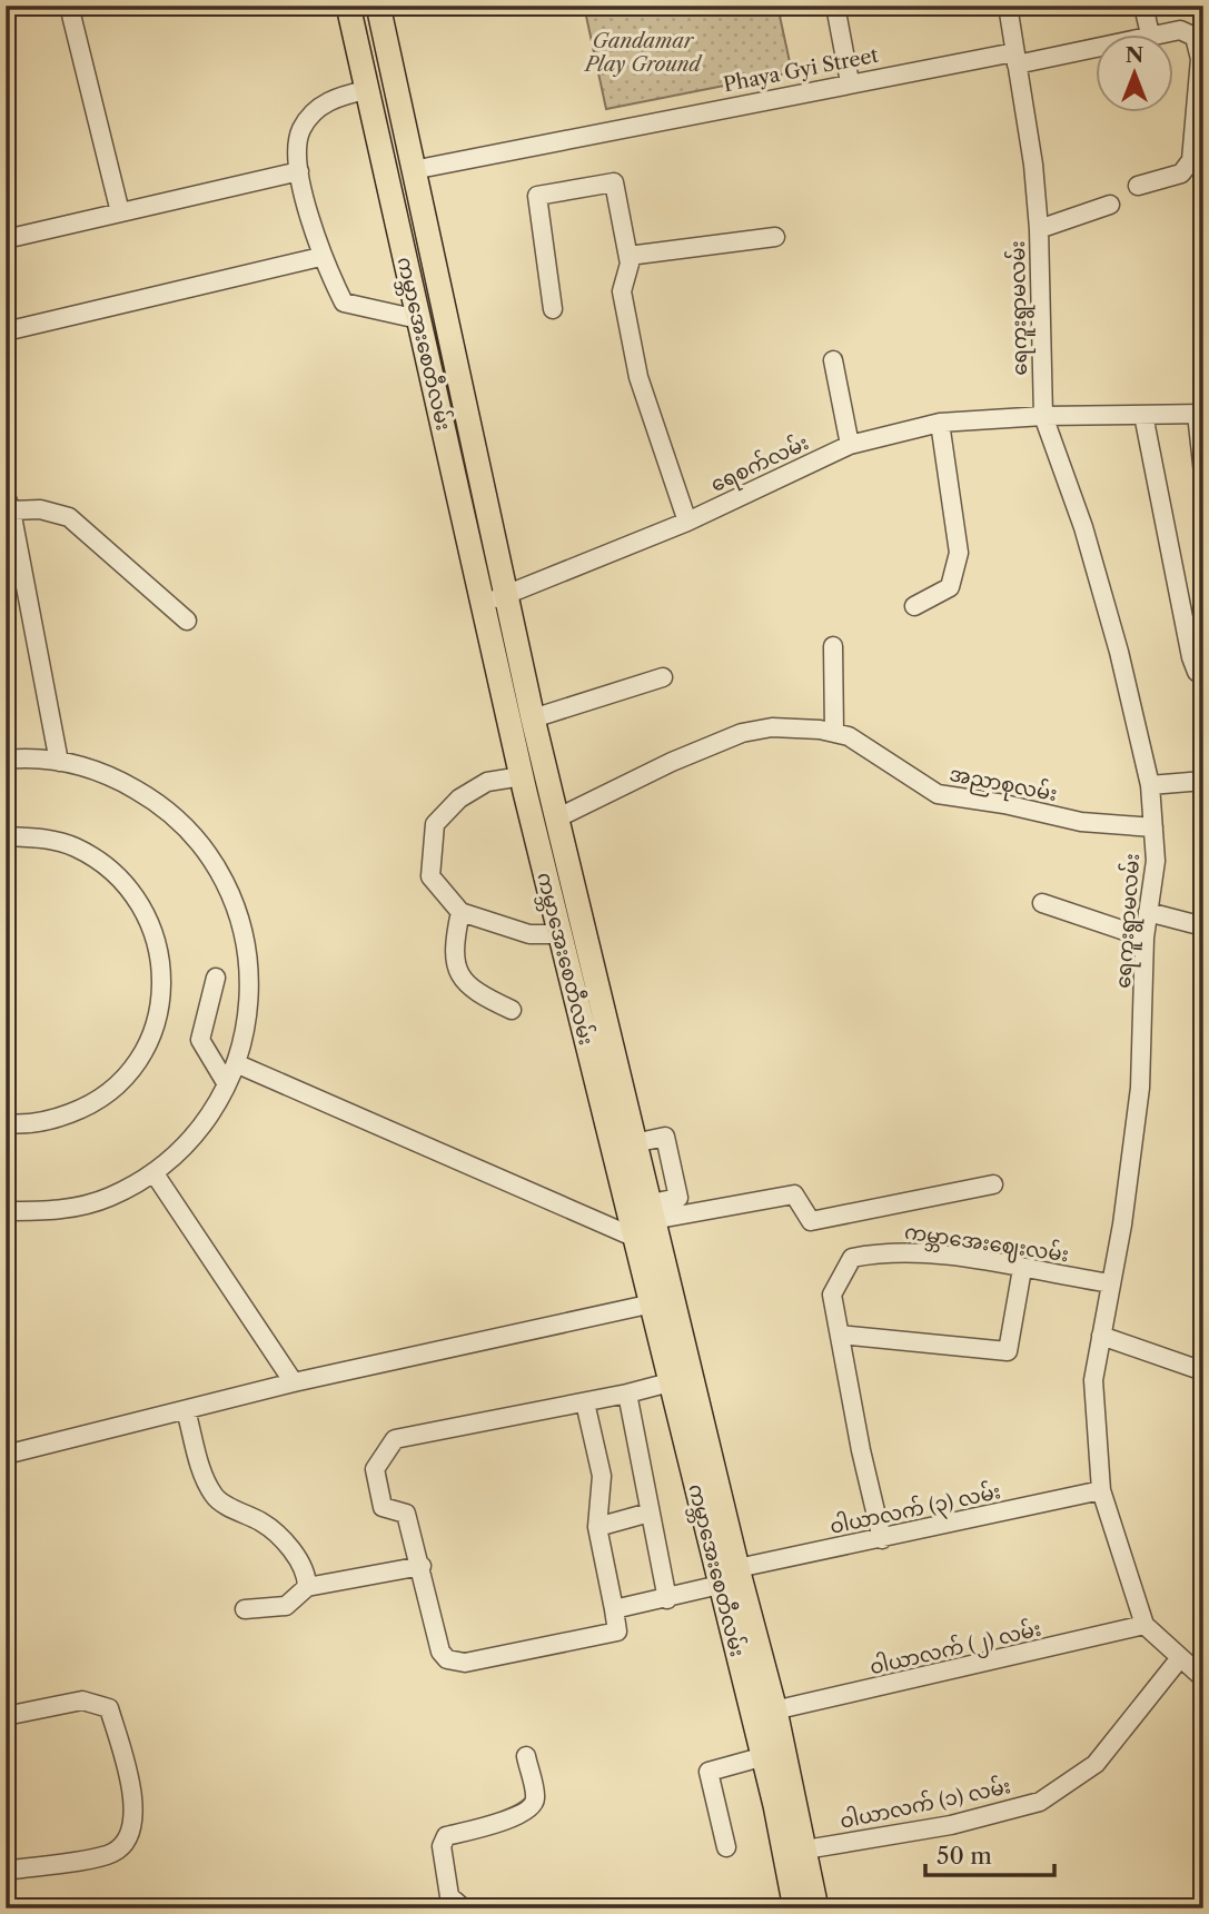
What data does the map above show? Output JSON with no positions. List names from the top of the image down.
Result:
{
  "streets": {
    "main road": ["ကမ္ဘာအေးစေတီလမ်း"],
    "street": [
      "Phaya Gyi Street",
      "ရေကူးရွာမလမ်း",
      "ရေစက်လမ်း",
      "အညာစုလမ်း",
      "ကမ္ဘာအေးဈေးလမ်း",
      "ဝါယာလက် (၃) လမ်း",
      "ဝါယာလက် (၂) လမ်း",
      "ဝါယာလက် (၁) လမ်း"
    ]
  },
  "crossings": [
    ["Phaya Gyi Street", "ရေကူးရွာမလမ်း"],
    ["Phaya Gyi Street", "ကမ္ဘာအေးစေတီလမ်း"],
    ["ရေကူးရွာမလမ်း", "ရေစက်လမ်း"],
    ["ရေကူးရွာမလမ်း", "အညာစုလမ်း"],
    ["ရေကူးရွာမလမ်း", "ကမ္ဘာအေးဈေးလမ်း"],
    ["ရေကူးရွာမလမ်း", "ဝါယာလက် (၃) လမ်း"],
    ["ရေကူးရွာမလမ်း", "ဝါယာလက် (၂) လမ်း"],
    ["ရေကူးရွာမလမ်း", "ဝါယာလက် (၁) လမ်း"],
    ["ကမ္ဘာအေးစေတီလမ်း", "ရေစက်လမ်း"],
    ["ကမ္ဘာအေးစေတီလမ်း", "အညာစုလမ်း"],
    ["ကမ္ဘာအေးစေတီလမ်း", "ဝါယာလက် (၃) လမ်း"],
    ["ကမ္ဘာအေးစေတီလမ်း", "ဝါယာလက် (၂) လမ်း"],
    ["ကမ္ဘာအေးစေတီလမ်း", "ဝါယာလက် (၁) လမ်း"]
  ],
  "parks": ["Gandamar Play Ground"],
  "scale_bar": "50 m",
  "north": "top"
}
